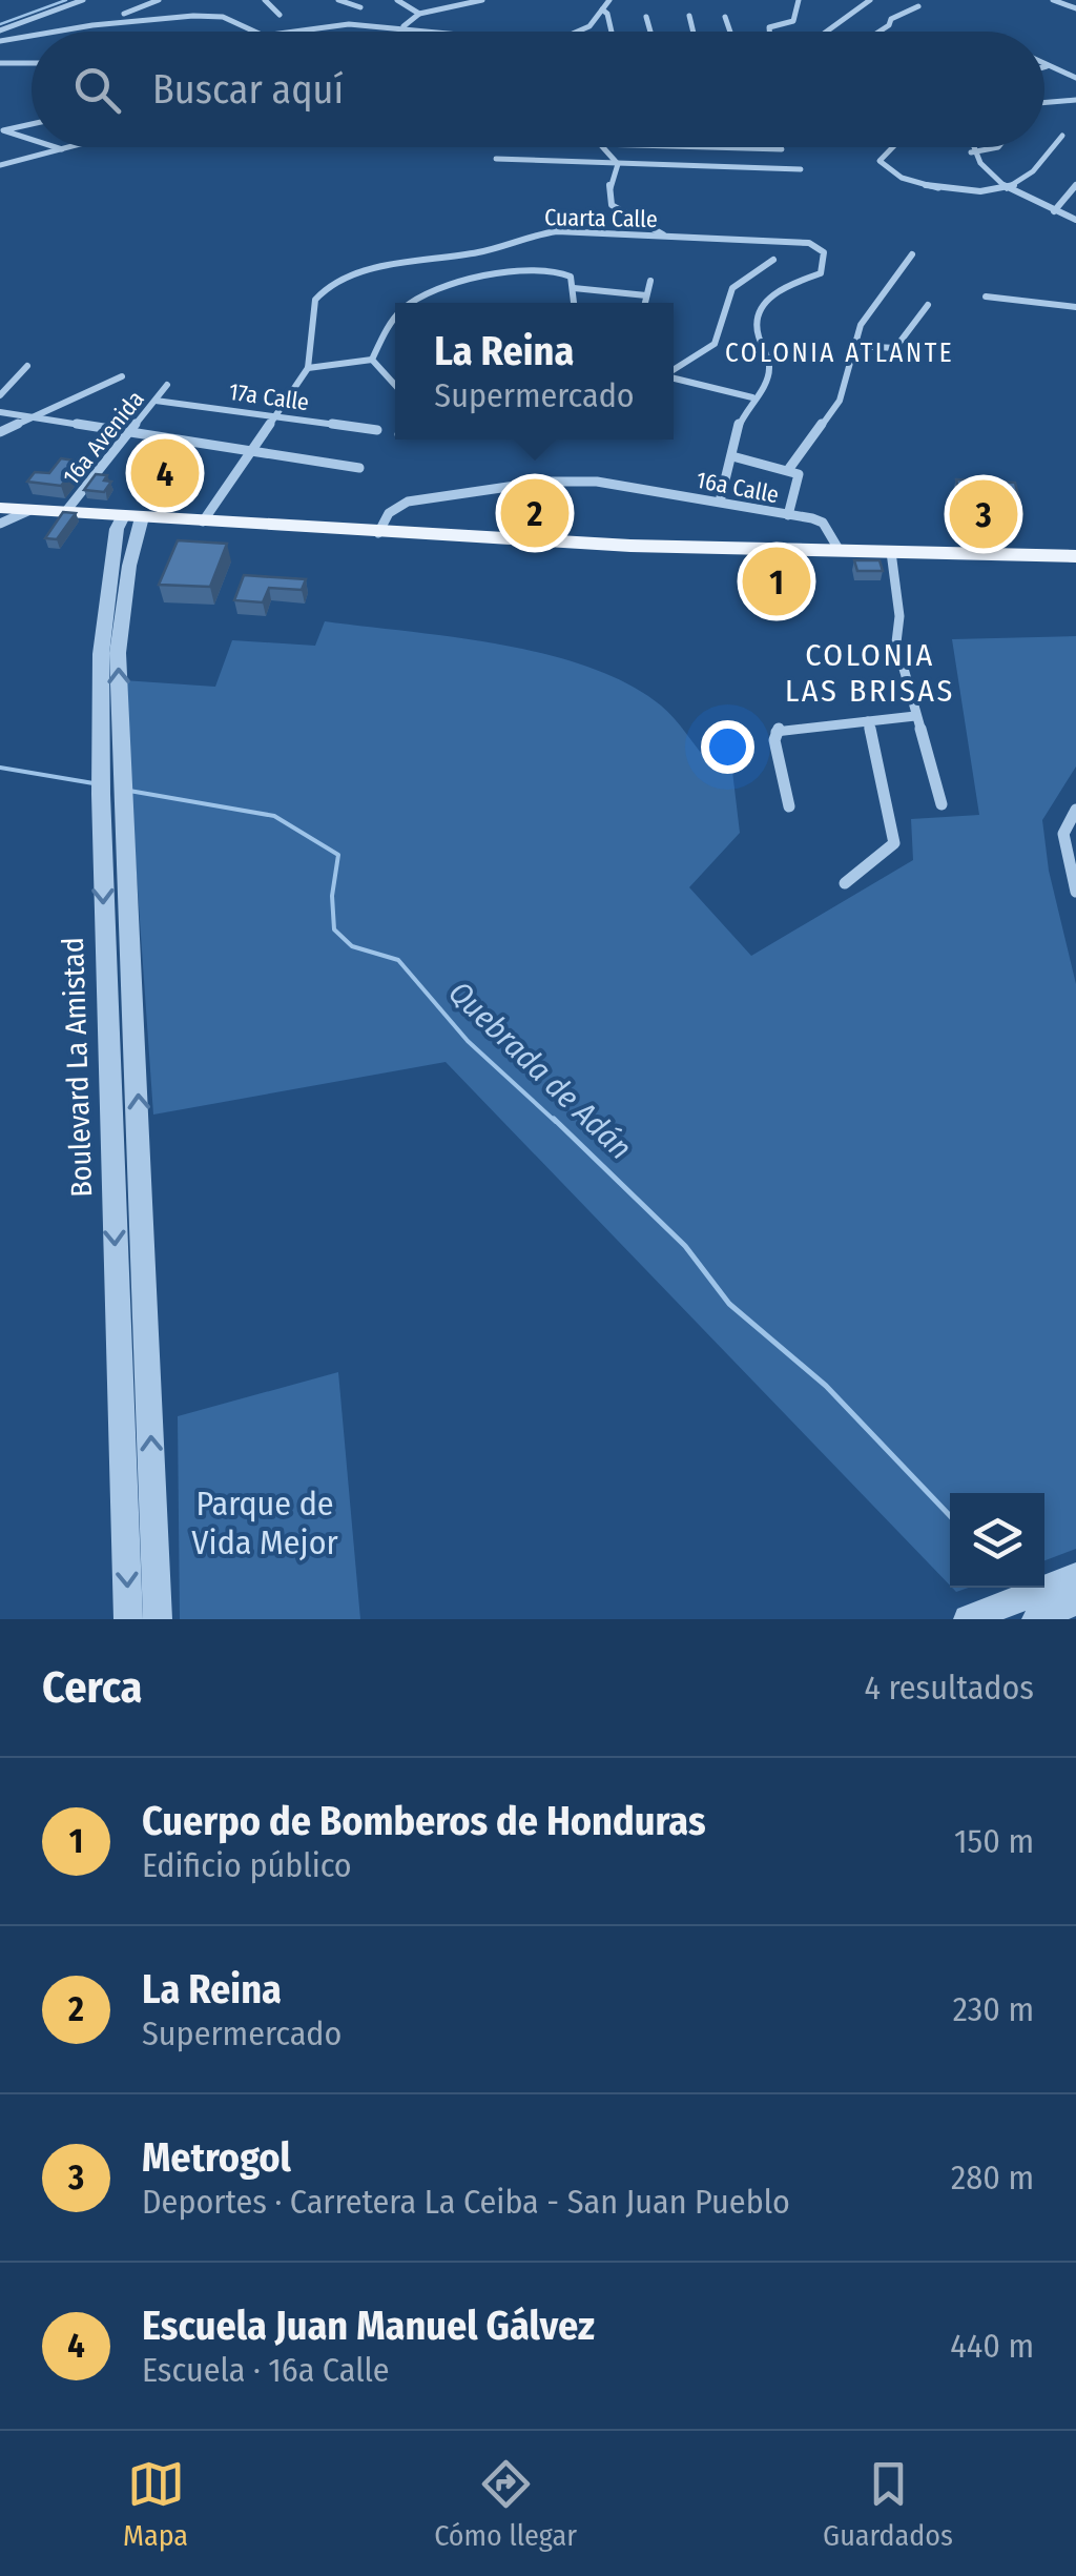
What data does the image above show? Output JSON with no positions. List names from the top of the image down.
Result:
{
  "streets": {
    "street": [
      "Cuarta Calle",
      "17a Calle",
      "16a Avenida",
      "16a Calle",
      "Boulevard La Amistad"
    ]
  },
  "crossings": [
    ["17a Calle", "16a Avenida"]
  ],
  "districts": ["COLONIA ATLANTE", "COLONIA LAS BRISAS"],
  "water": ["Quebrada de Adán"],
  "parks": ["Parque de Vida Mejor"],
  "page": {
    "search": "Buscar aquí",
    "popup": ["La Reina", "Supermercado"],
    "pins": [
      "4",
      "2",
      "3",
      "1"
    ],
    "heading": ["Cerca", "4 resultados"],
    "list": [
      {
        "mark": "1",
        "name": "Cuerpo de Bomberos de Honduras",
        "note": "Edificio público",
        "value": "150 m"
      },
      {
        "mark": "2",
        "name": "La Reina",
        "note": "Supermercado",
        "value": "230 m"
      },
      {
        "mark": "3",
        "name": "Metrogol",
        "note": "Deportes · Carretera La Ceiba - San Juan Pueblo",
        "value": "280 m"
      },
      {
        "mark": "4",
        "name": "Escuela Juan Manuel Gálvez",
        "note": "Escuela · 16a Calle",
        "value": "440 m"
      }
    ],
    "nav": ["Mapa", "Cómo llegar", "Guardados"]
  }
}
